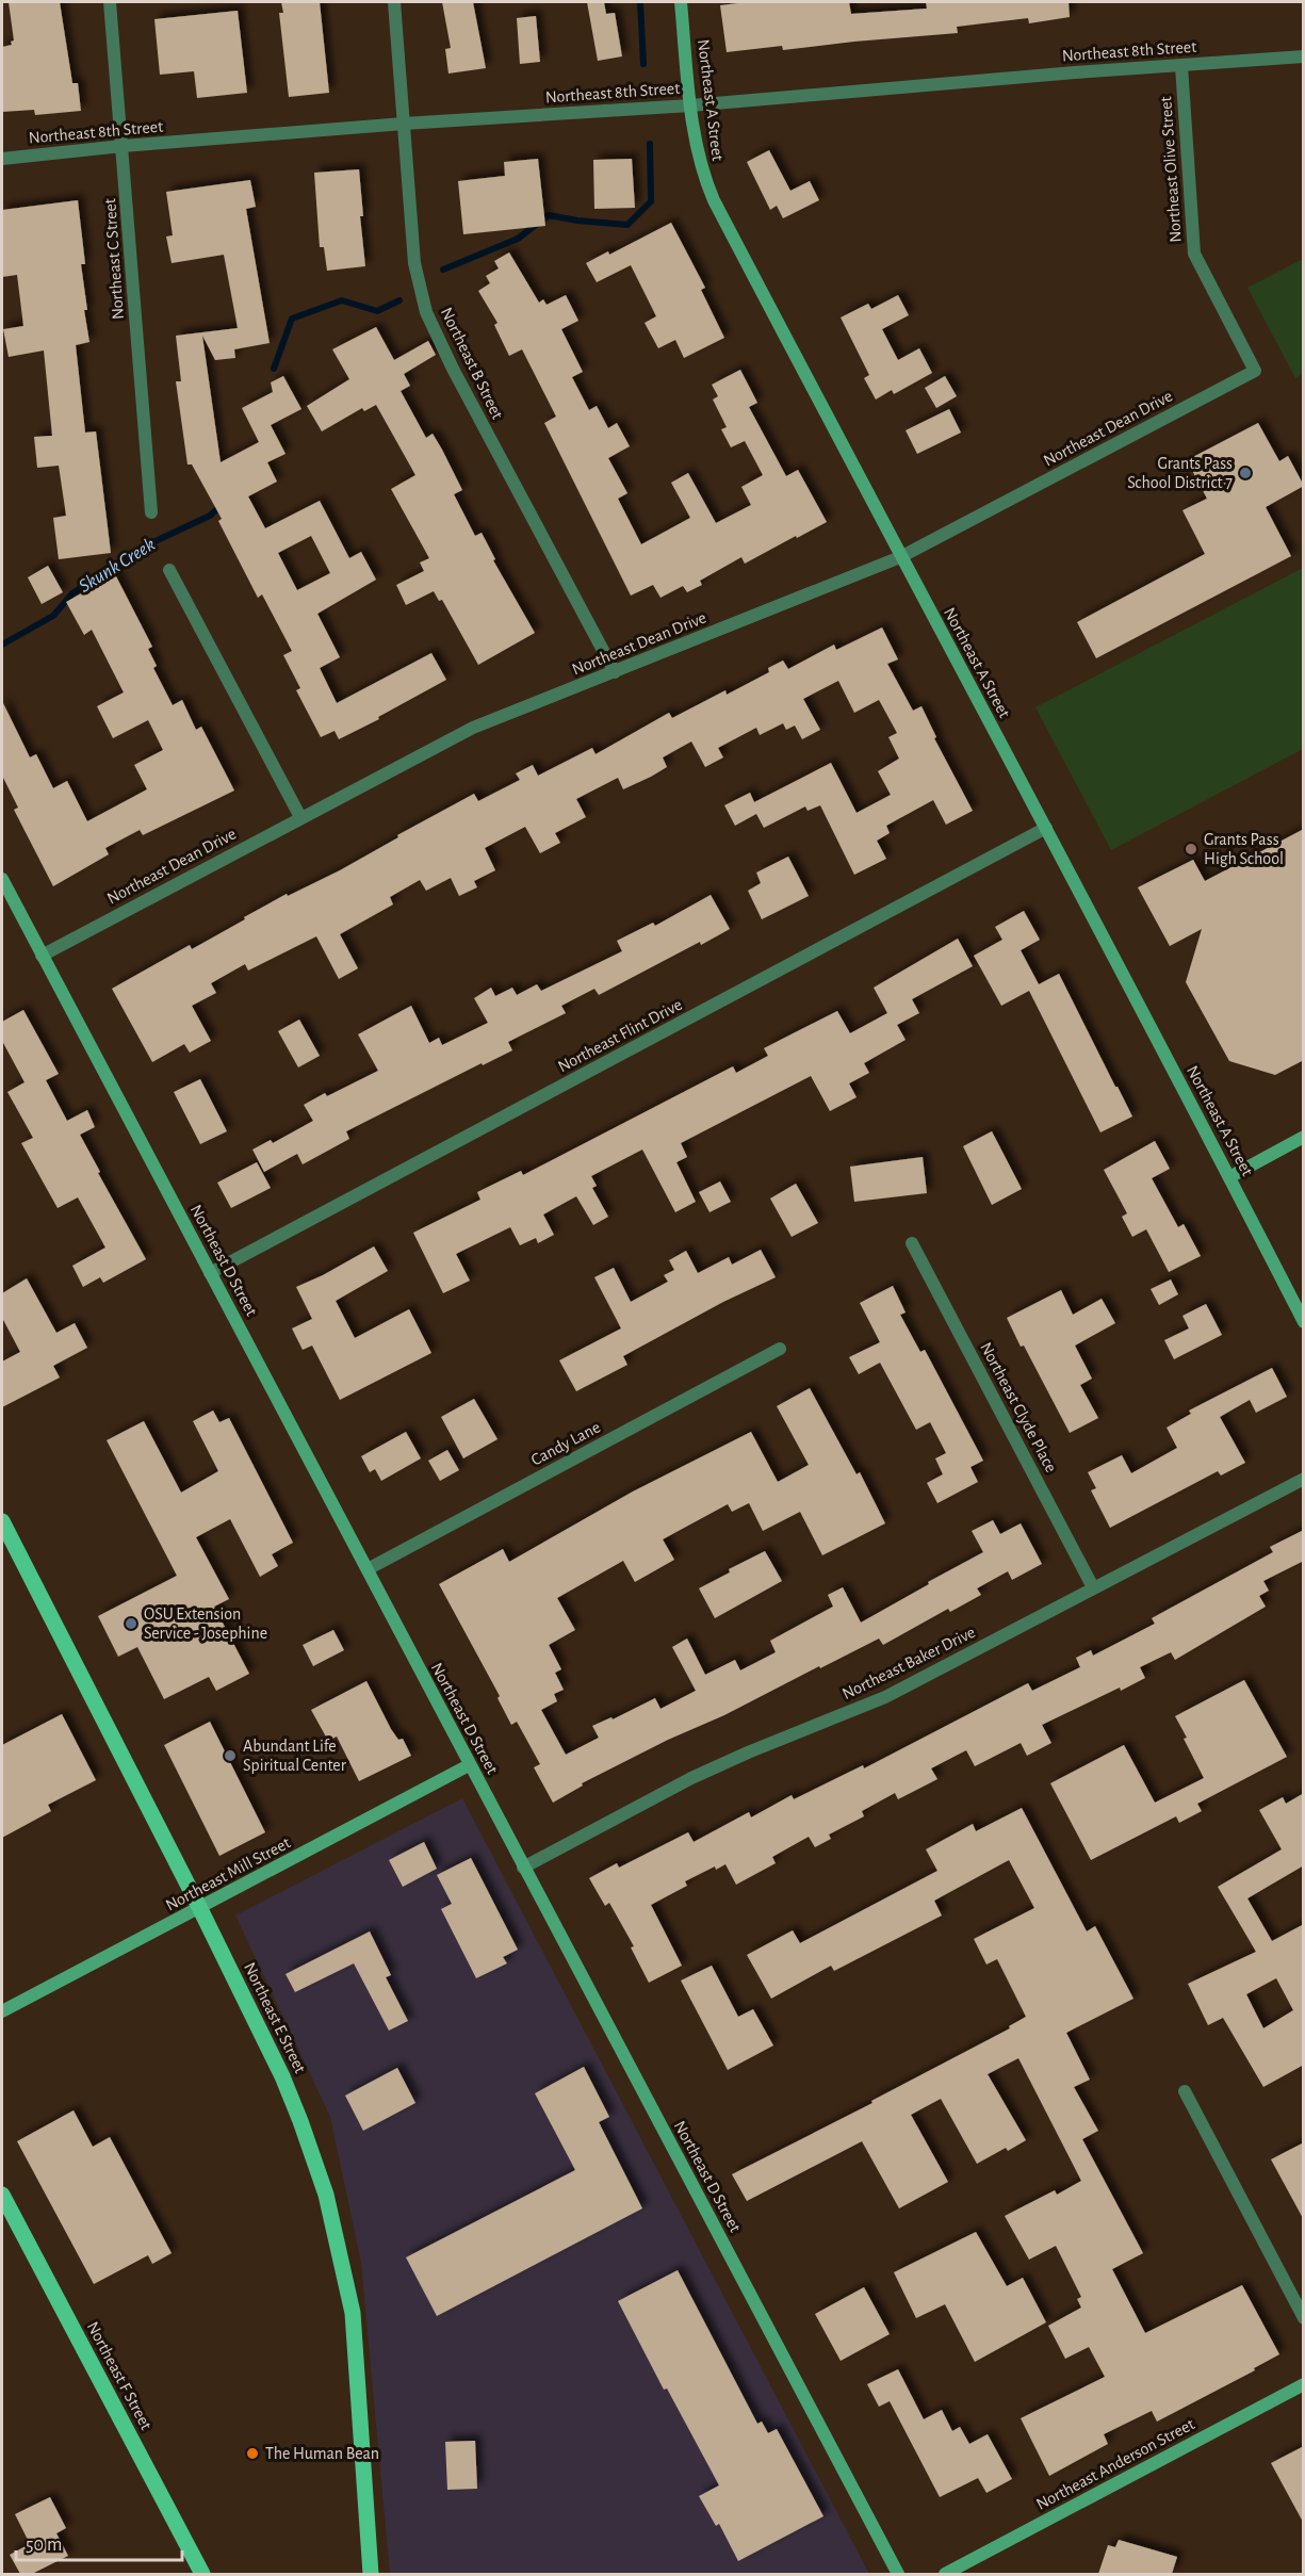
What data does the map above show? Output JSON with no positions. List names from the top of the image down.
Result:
{
  "streets": {
    "main road": ["Northeast E Street", "Northeast F Street"],
    "street": [
      "Northeast 8th Street",
      "Northeast A Street",
      "Northeast Olive Street",
      "Northeast C Street",
      "Northeast B Street",
      "Northeast Dean Drive",
      "Northeast Flint Drive",
      "Northeast D Street",
      "Northeast Clyde Place",
      "Candy Lane",
      "Northeast Baker Drive",
      "Northeast Mill Street",
      "Northeast Anderson Street"
    ]
  },
  "crossings": [
    ["Northeast 8th Street", "Northeast A Street"],
    ["Northeast 8th Street", "Northeast Olive Street"],
    ["Northeast 8th Street", "Northeast C Street"],
    ["Northeast 8th Street", "Northeast B Street"],
    ["Northeast A Street", "Northeast Dean Drive"],
    ["Northeast A Street", "Northeast Flint Drive"],
    ["Northeast Olive Street", "Northeast Dean Drive"],
    ["Northeast B Street", "Northeast Dean Drive"],
    ["Northeast Dean Drive", "Northeast D Street"],
    ["Northeast Flint Drive", "Northeast D Street"],
    ["Northeast D Street", "Candy Lane"],
    ["Northeast D Street", "Northeast Baker Drive"],
    ["Northeast D Street", "Northeast Mill Street"],
    ["Northeast Clyde Place", "Northeast Baker Drive"],
    ["Northeast Mill Street", "Northeast E Street"]
  ],
  "water": ["Skunk Creek"],
  "places": [
    "Grants Pass School District 7",
    "Grants Pass High School",
    "OSU Extension Service - Josephine",
    "Abundant Life Spiritual Center",
    "The Human Bean"
  ],
  "scale_bar": "50 m"
}
